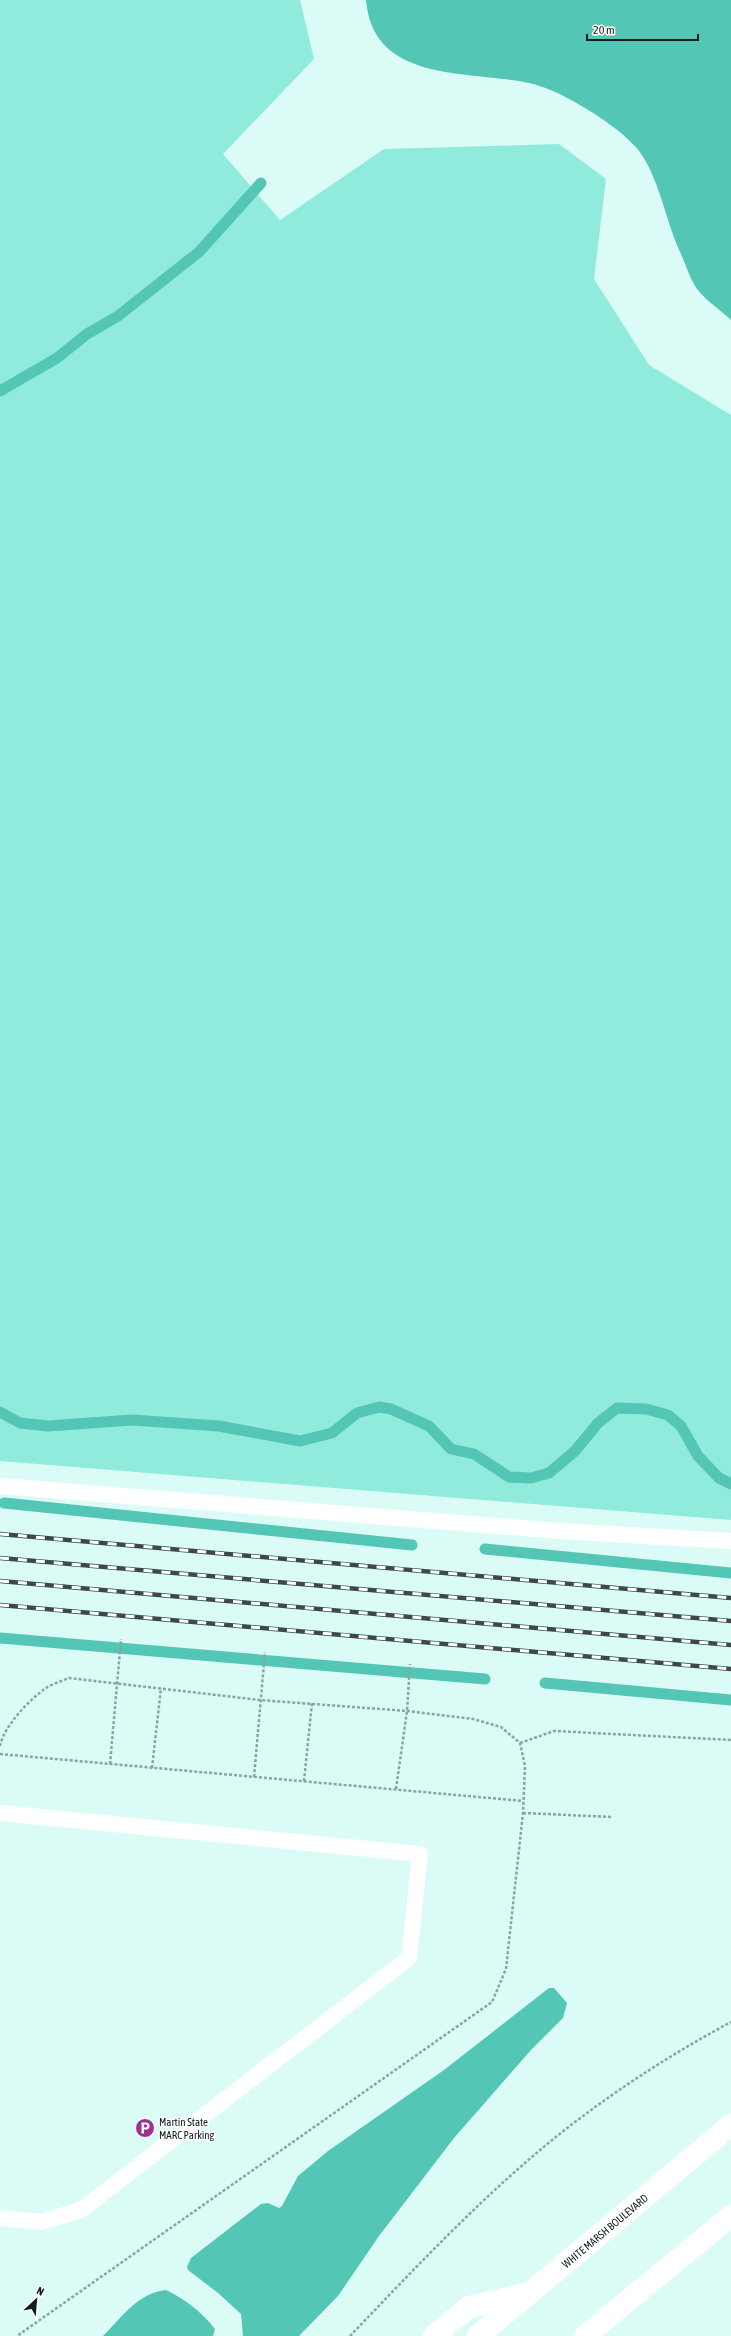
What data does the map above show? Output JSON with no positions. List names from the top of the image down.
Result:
{
  "streets": {
    "main road": ["WHITE MARSH BOULEVARD"]
  },
  "places": {
    "parking": ["Martin State MARC Parking"]
  },
  "scale_bar": "20 m",
  "north": "top right"
}
